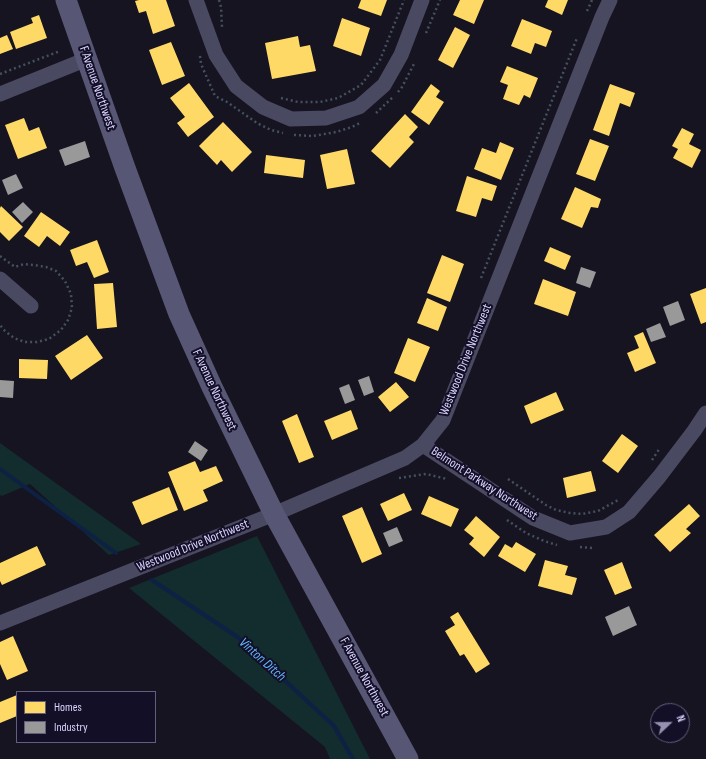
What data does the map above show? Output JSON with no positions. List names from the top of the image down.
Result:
{
  "streets": {
    "main road": ["F Avenue Northwest"],
    "street": ["Westwood Drive Northwest", "Belmont Parkway Northwest"]
  },
  "crossings": [
    ["F Avenue Northwest", "Westwood Drive Northwest"],
    ["Westwood Drive Northwest", "Belmont Parkway Northwest"]
  ],
  "water": ["Vinton Ditch"],
  "legend": ["Homes", "Industry"],
  "north": "right"
}
